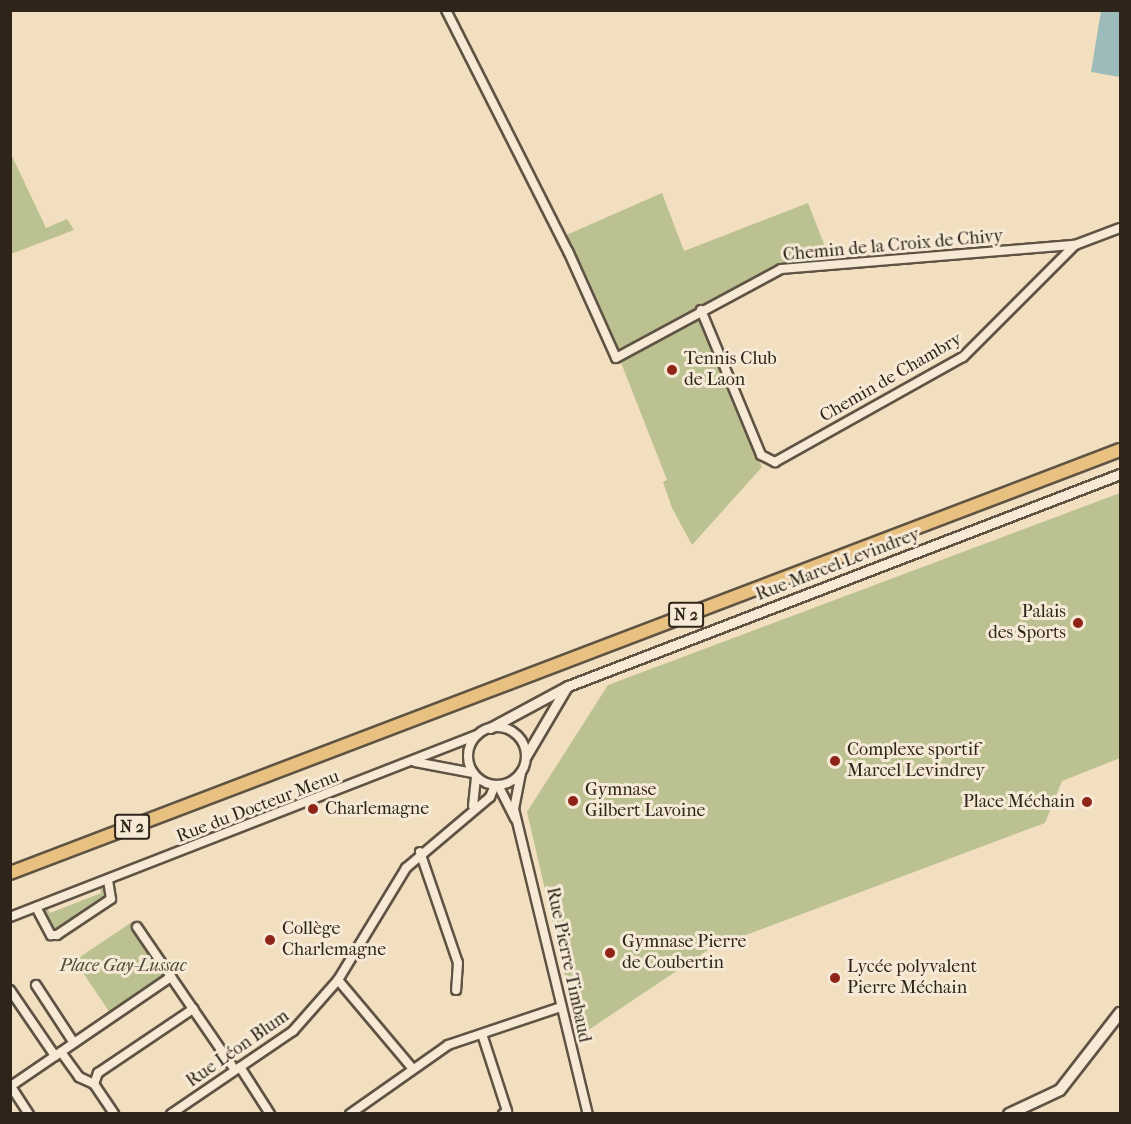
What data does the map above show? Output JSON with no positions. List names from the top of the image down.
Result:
{
  "streets": {
    "main road": ["N 2"],
    "street": [
      "Chemin de la Croix de Chivy",
      "Chemin de Chambry",
      "Rue Marcel Levindrey",
      "Rue du Docteur Menu",
      "Rue Pierre Timbaud",
      "Rue Léon Blum"
    ]
  },
  "crossings": [
    ["Chemin de la Croix de Chivy", "Chemin de Chambry"],
    ["Rue Marcel Levindrey", "Rue du Docteur Menu"],
    ["Rue Marcel Levindrey", "Rue Pierre Timbaud"],
    ["Rue Marcel Levindrey", "Rue Léon Blum"],
    ["Rue du Docteur Menu", "Rue Pierre Timbaud"],
    ["Rue du Docteur Menu", "Rue Léon Blum"],
    ["Rue Pierre Timbaud", "Rue Léon Blum"]
  ],
  "parks": ["Place Gay-Lussac"],
  "places": [
    "Tennis Club de Laon",
    "Palais des Sports",
    "Complexe sportif Marcel Levindrey",
    "Gymnase Gilbert Lavoine",
    "Place Méchain",
    "Charlemagne",
    "Collège Charlemagne",
    "Gymnase Pierre de Coubertin",
    "Lycée polyvalent Pierre Méchain"
  ]
}
